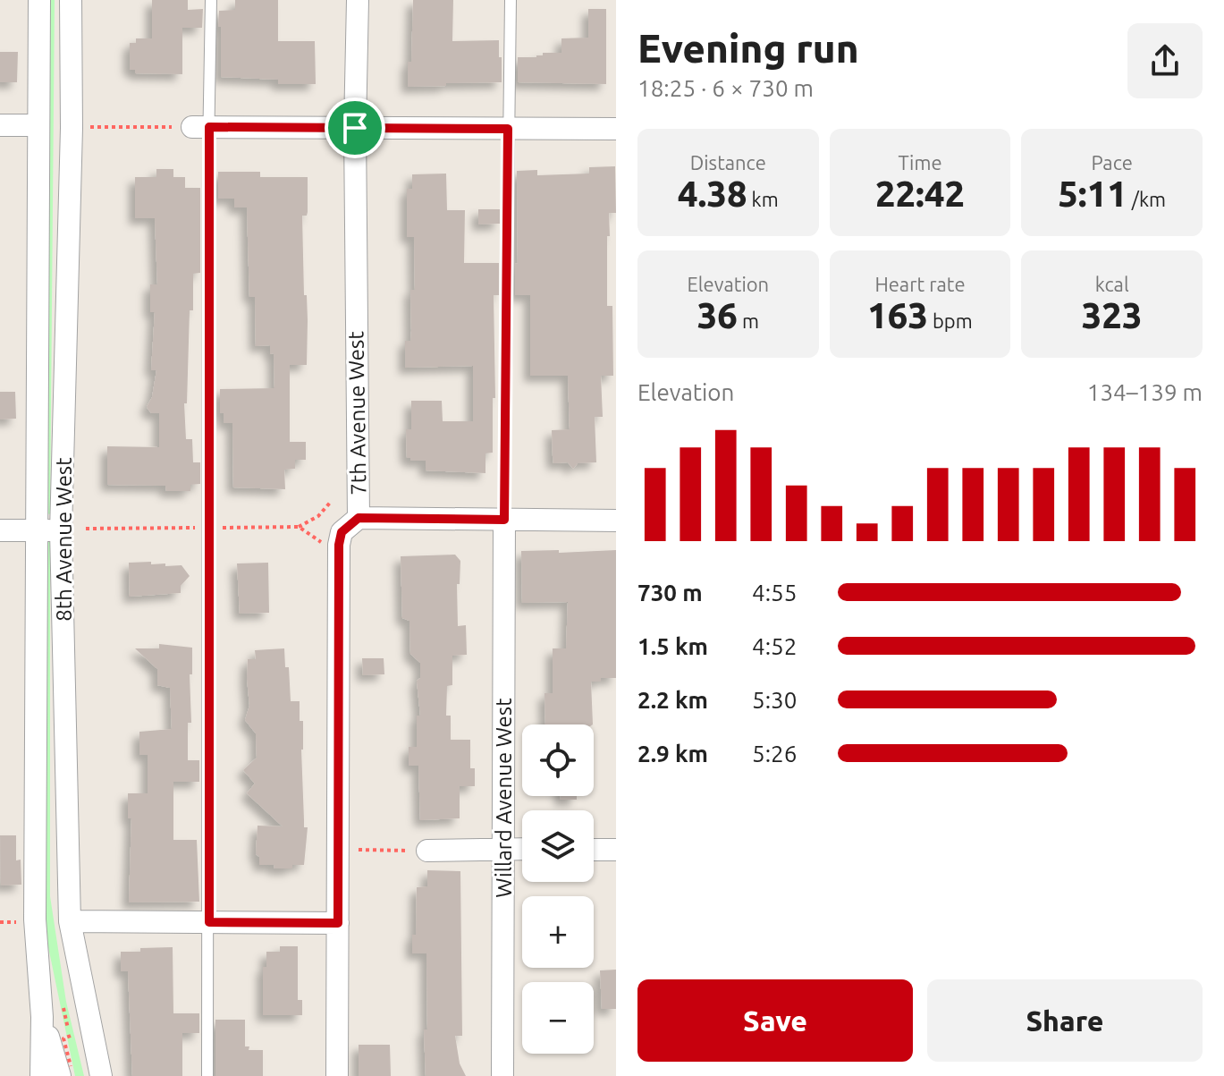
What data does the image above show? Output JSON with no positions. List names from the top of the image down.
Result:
{
  "streets": {
    "street": ["7th Avenue West", "8th Avenue West", "Willard Avenue West"]
  },
  "page": {
    "heading": ["Evening run", "18:25 · 6 × 730 m"],
    "stats": [
      ["Distance", "4.38 km"],
      ["Time", "22:42"],
      ["Pace", "5:11 /km"],
      ["Elevation", "36 m"],
      ["Heart rate", "163 bpm"],
      ["kcal", "323"]
    ],
    "chart": ["Elevation", "134–139 m"],
    "list": [
      {
        "name": "730 m",
        "note": "4:55"
      },
      {
        "name": "1.5 km",
        "note": "4:52"
      },
      {
        "name": "2.2 km",
        "note": "5:30"
      },
      {
        "name": "2.9 km",
        "note": "5:26"
      }
    ],
    "map_buttons": ["+", "−"],
    "buttons": ["Save", "Share"]
  }
}
